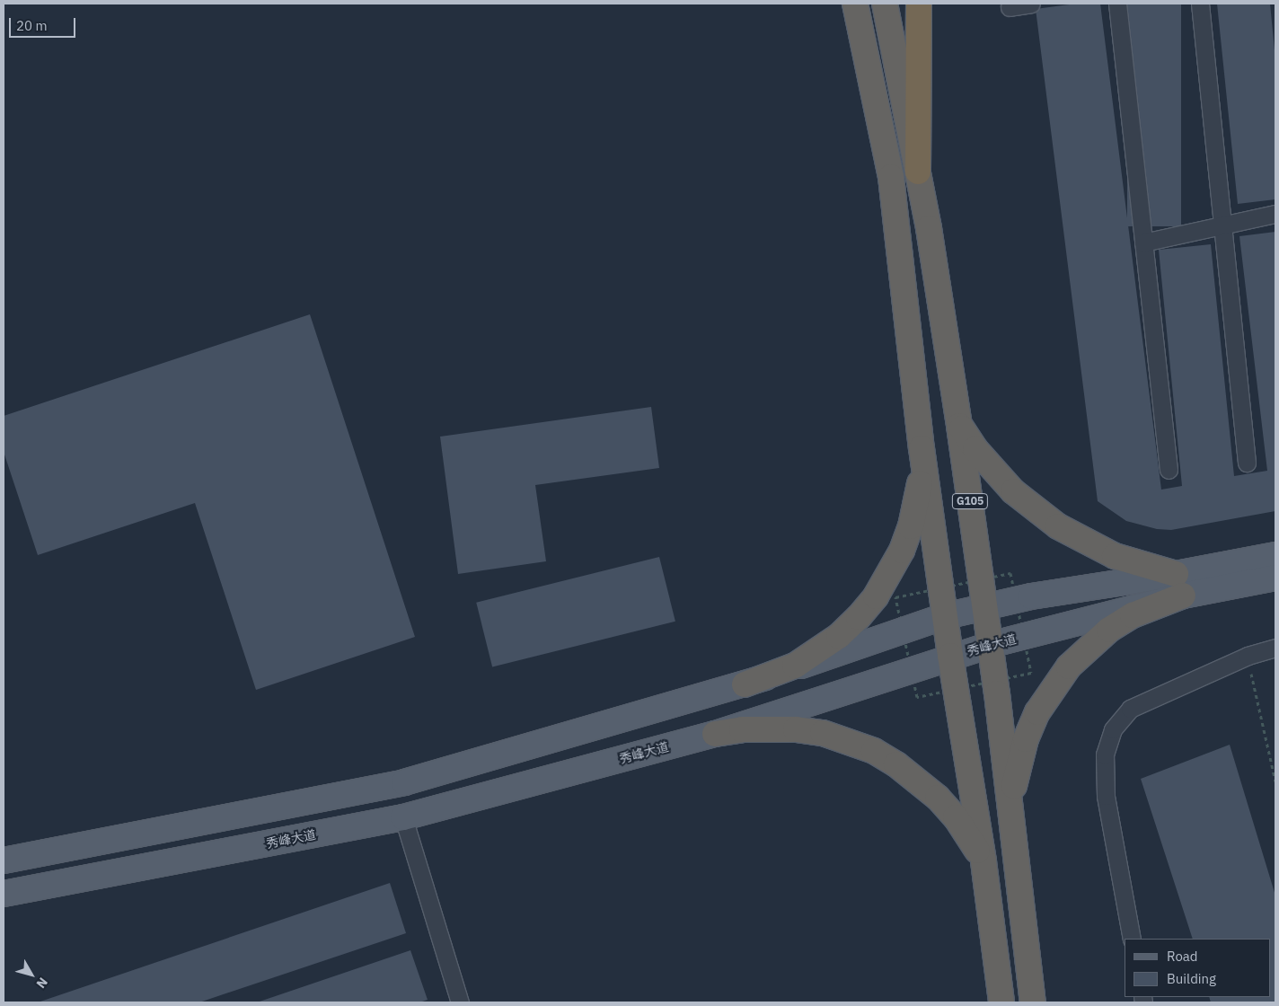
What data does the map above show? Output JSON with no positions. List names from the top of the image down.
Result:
{
  "streets": {
    "highway": ["G105"],
    "main road": ["秀峰大道"]
  },
  "crossings": [
    ["G105", "秀峰大道"]
  ],
  "legend": ["Road", "Building"],
  "scale_bar": "20 m",
  "north": "bottom right"
}
